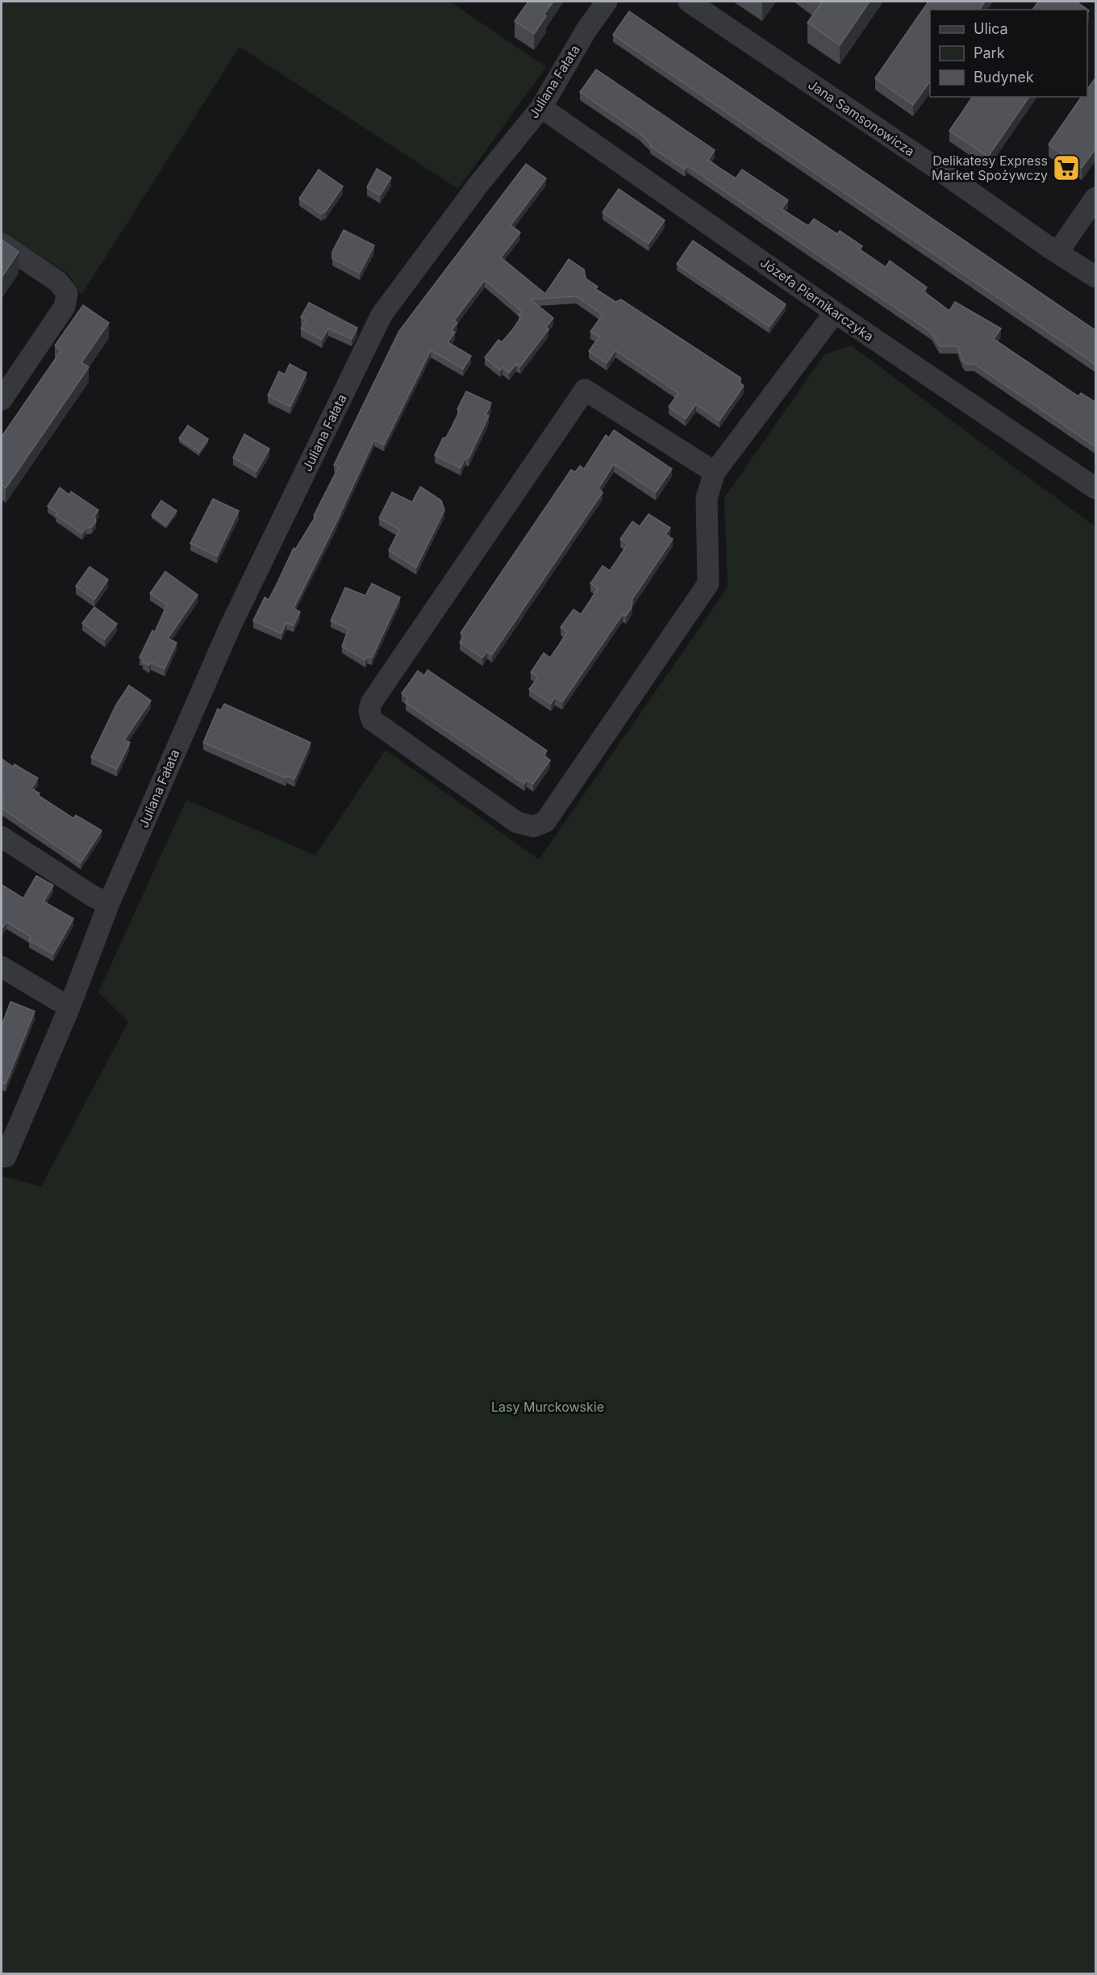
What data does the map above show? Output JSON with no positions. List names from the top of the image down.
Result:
{
  "streets": {
    "street": ["Juliana Fałata", "Jana Samsonowicza", "Józefa Piernikarczyka"]
  },
  "crossings": [
    ["Juliana Fałata", "Józefa Piernikarczyka"]
  ],
  "parks": ["Lasy Murckowskie"],
  "places": {
    "supermarket": ["Delikatesy Express Market Spożywczy"]
  },
  "legend": ["Ulica", "Park", "Budynek"]
}
